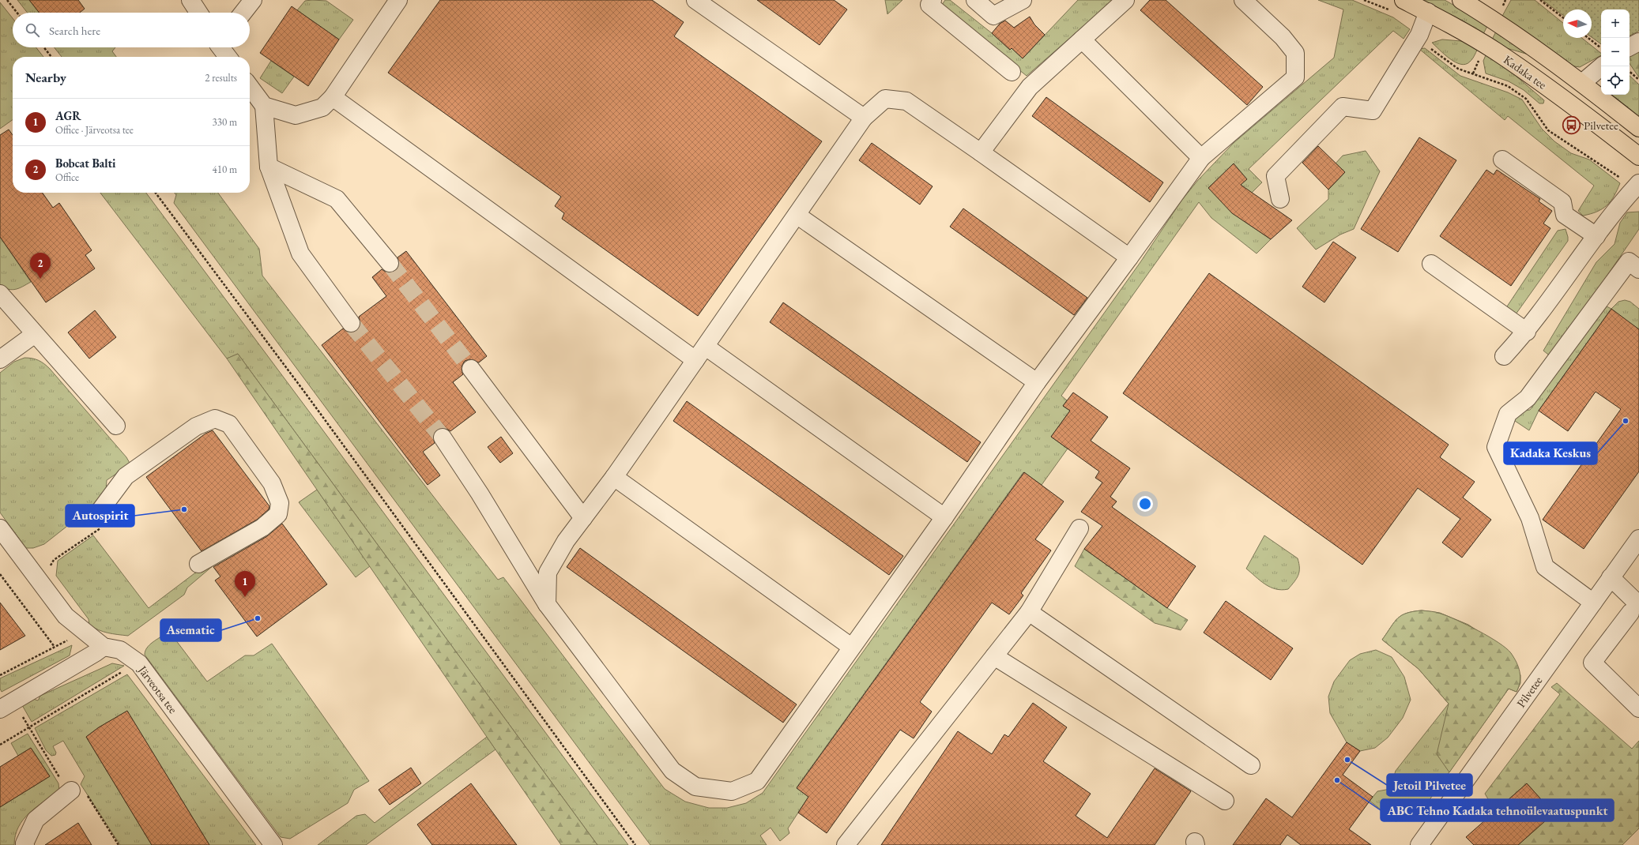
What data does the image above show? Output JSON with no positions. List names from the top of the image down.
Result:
{
  "streets": {
    "main road": ["Kadaka tee"],
    "street": ["Järveotsa tee", "Pilvetee"]
  },
  "places": {
    "bus stop": ["Pilvetee"],
    "other": [
      "Kadaka Keskus",
      "Autospirit",
      "Asematic",
      "Jetoil Pilvetee",
      "ABC Tehno Kadaka tehnoülevaatuspunkt"
    ]
  },
  "north": "left",
  "page": {
    "map_buttons": ["+", "−"],
    "search": "Search here",
    "heading": ["Nearby", "2 results"],
    "list": [
      {
        "mark": "1",
        "name": "AGR",
        "note": "Office · Järveotsa tee",
        "value": "330 m"
      },
      {
        "mark": "2",
        "name": "Bobcat Balti",
        "note": "Office",
        "value": "410 m"
      }
    ],
    "pins": ["2", "1"]
  }
}
